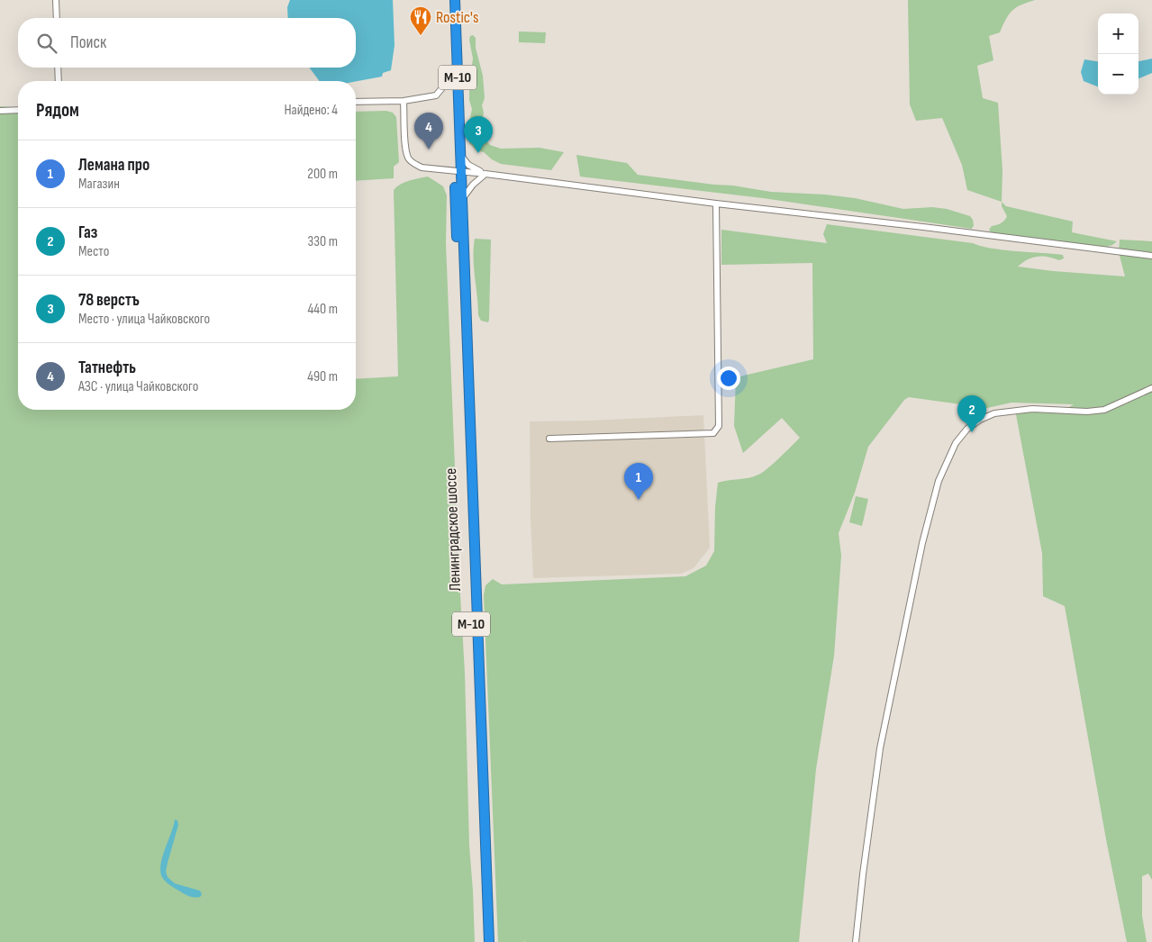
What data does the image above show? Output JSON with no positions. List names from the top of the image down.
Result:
{
  "streets": {
    "highway": ["М-10", "Ленинградское шоссе"]
  },
  "crossings": [
    ["М-10", "Ленинградское шоссе"]
  ],
  "places": {
    "restaurant": ["Rostic's"]
  },
  "page": {
    "map_buttons": ["+", "−"],
    "search": "Поиск",
    "heading": ["Рядом", "Найдено: 4"],
    "pins": [
      "4",
      "3",
      "2",
      "1"
    ],
    "list": [
      {
        "mark": "1",
        "name": "Лемана про",
        "note": "Магазин",
        "value": "200 m"
      },
      {
        "mark": "2",
        "name": "Газ",
        "note": "Место",
        "value": "330 m"
      },
      {
        "mark": "3",
        "name": "78 верстъ",
        "note": "Место · улица Чайковского",
        "value": "440 m"
      },
      {
        "mark": "4",
        "name": "Татнефть",
        "note": "АЗС · улица Чайковского",
        "value": "490 m"
      }
    ]
  }
}
